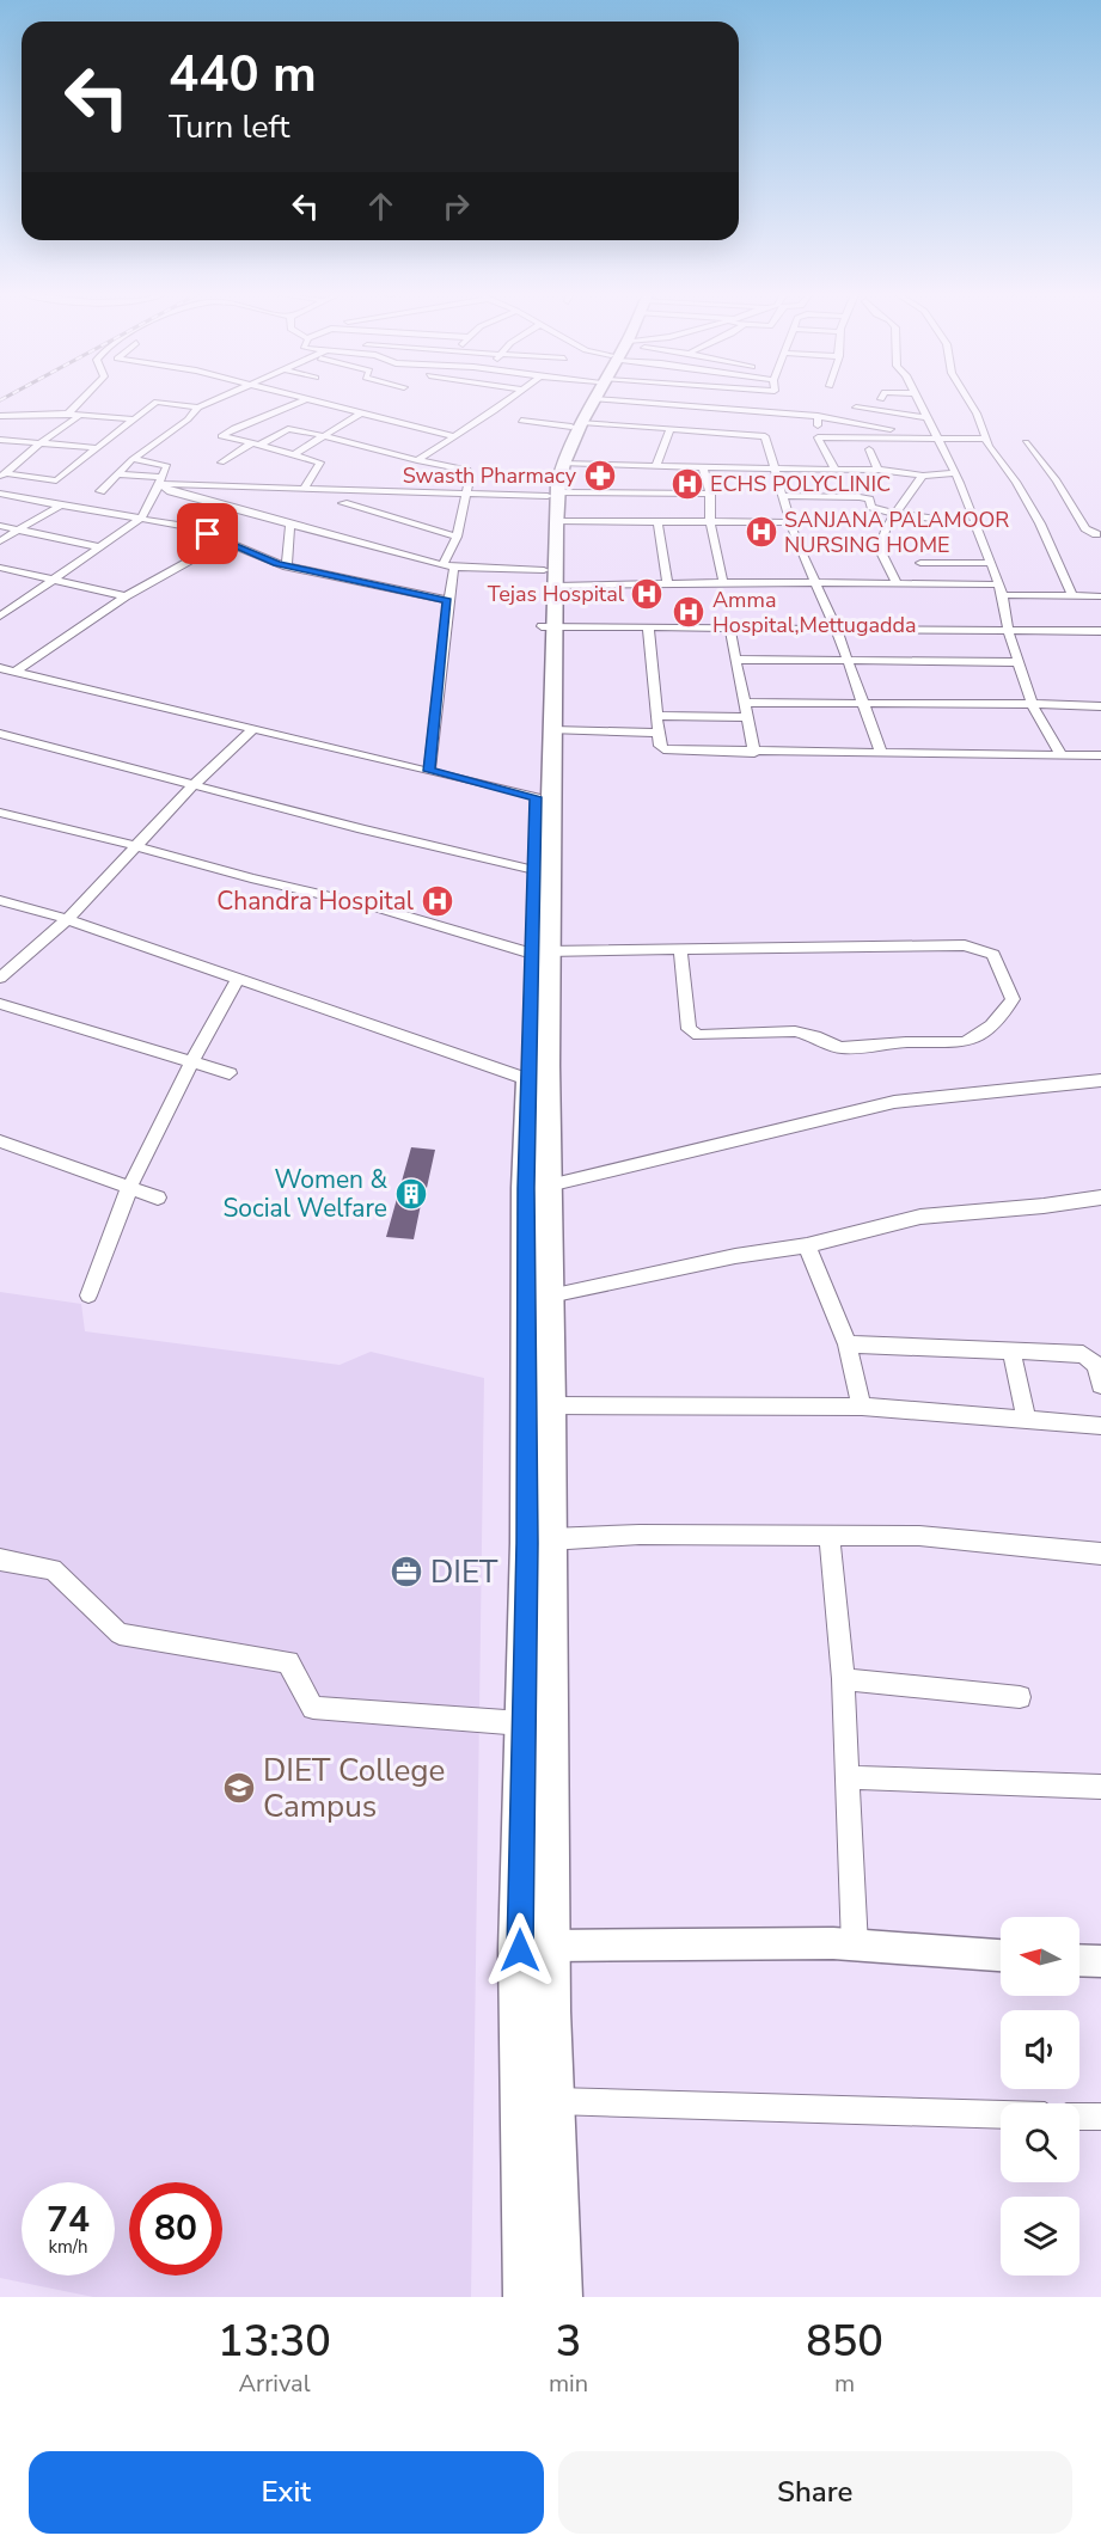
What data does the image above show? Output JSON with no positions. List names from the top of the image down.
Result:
{
  "places": {
    "pharmacy": ["Swasth Pharmacy"],
    "hospital": [
      "ECHS POLYCLINIC",
      "SANJANA PALAMOOR NURSING HOME",
      "Tejas Hospital",
      "Amma Hospital,Mettugadda",
      "Chandra Hospital"
    ],
    "building": ["Women & Social Welfare"],
    "office": ["DIET"],
    "school or university": ["DIET College Campus"]
  },
  "north": "left",
  "page": {
    "turn": ["440 m", "Turn left"],
    "speed": "74 km/h",
    "limit": "80",
    "eta": [
      "13:30",
      "Arrival",
      "3",
      "min",
      "850",
      "m"
    ],
    "buttons": ["Exit", "Share"]
  }
}
